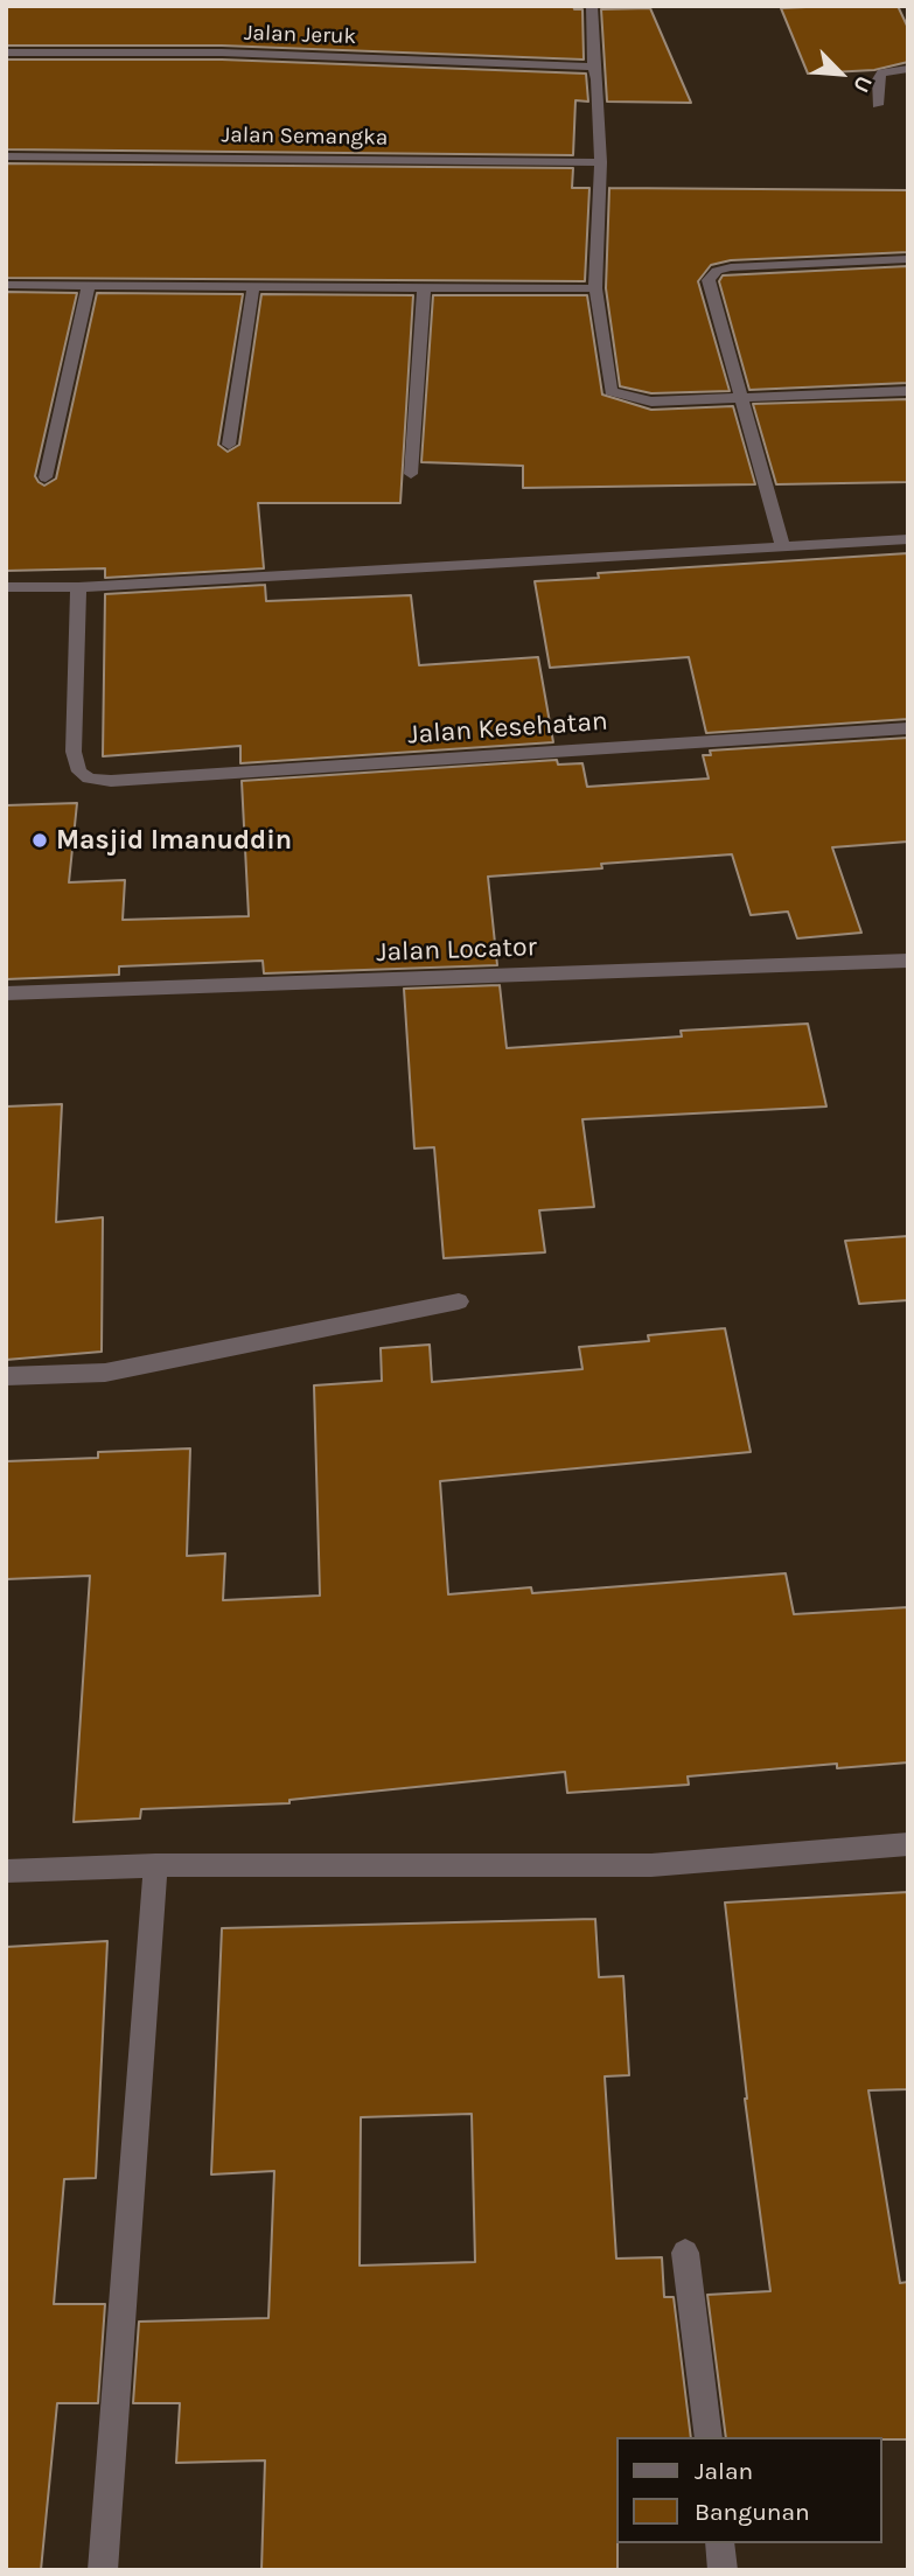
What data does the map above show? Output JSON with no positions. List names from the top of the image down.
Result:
{
  "streets": {
    "street": [
      "Jalan Jeruk",
      "Jalan Semangka",
      "Jalan Kesehatan",
      "Jalan Locator"
    ]
  },
  "places": ["Masjid Imanuddin"],
  "legend": ["Jalan", "Bangunan"],
  "north": "bottom right"
}
